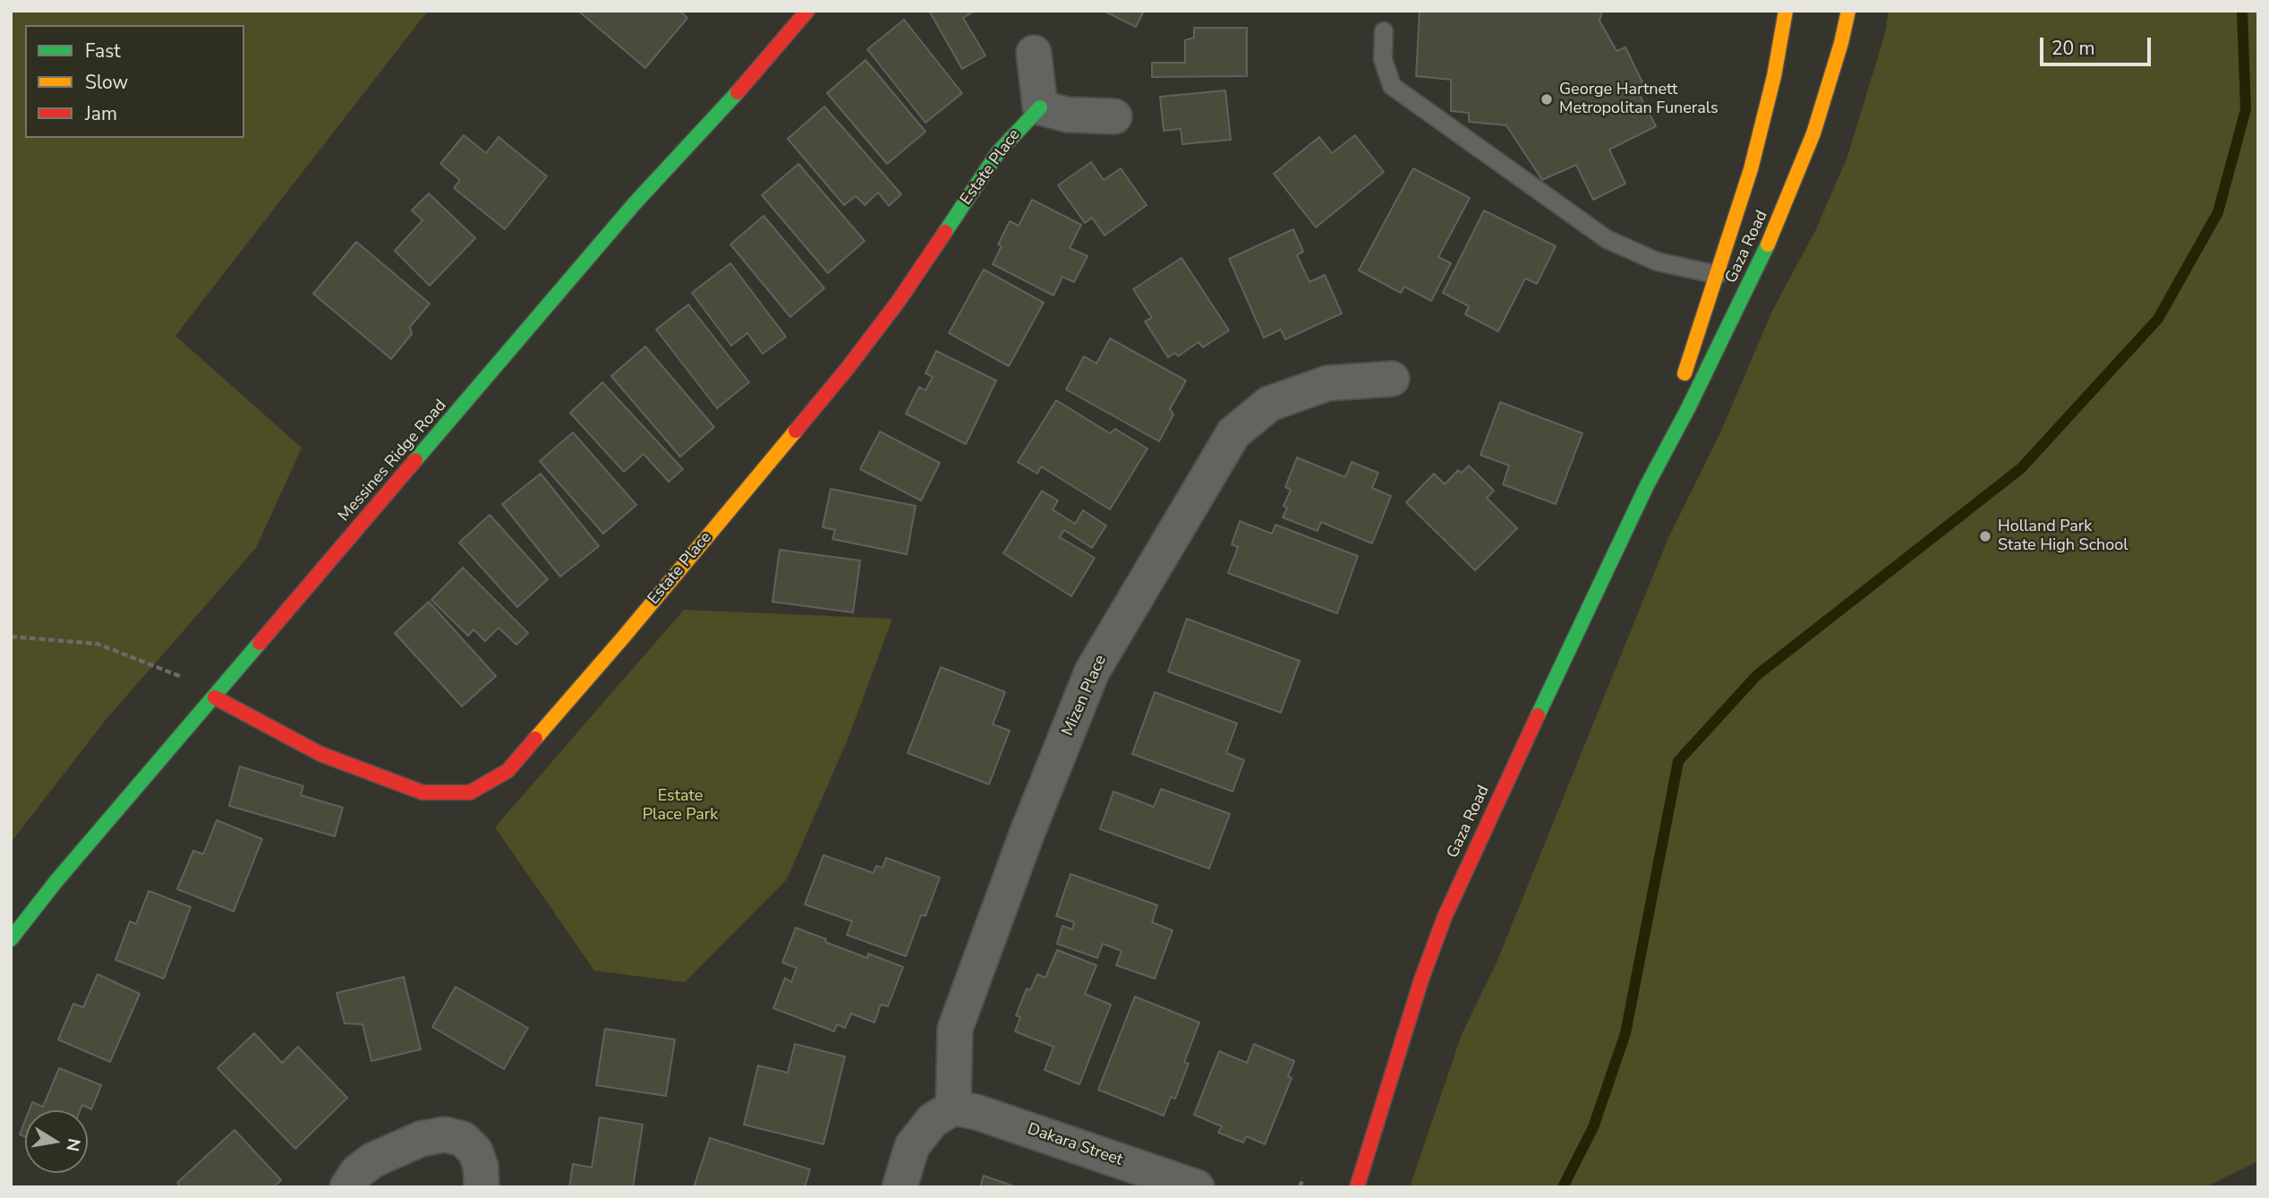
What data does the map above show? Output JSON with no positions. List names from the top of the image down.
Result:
{
  "streets": {
    "street": [
      "Estate Place",
      "Gaza Road",
      "Messines Ridge Road",
      "Mizen Place",
      "Dakara Street"
    ]
  },
  "crossings": [
    ["Estate Place", "Messines Ridge Road"],
    ["Mizen Place", "Dakara Street"]
  ],
  "parks": ["Estate Place Park"],
  "places": ["George Hartnett Metropolitan Funerals", "Holland Park State High School"],
  "legend": ["Fast", "Slow", "Jam"],
  "scale_bar": "20 m",
  "north": "right"
}
